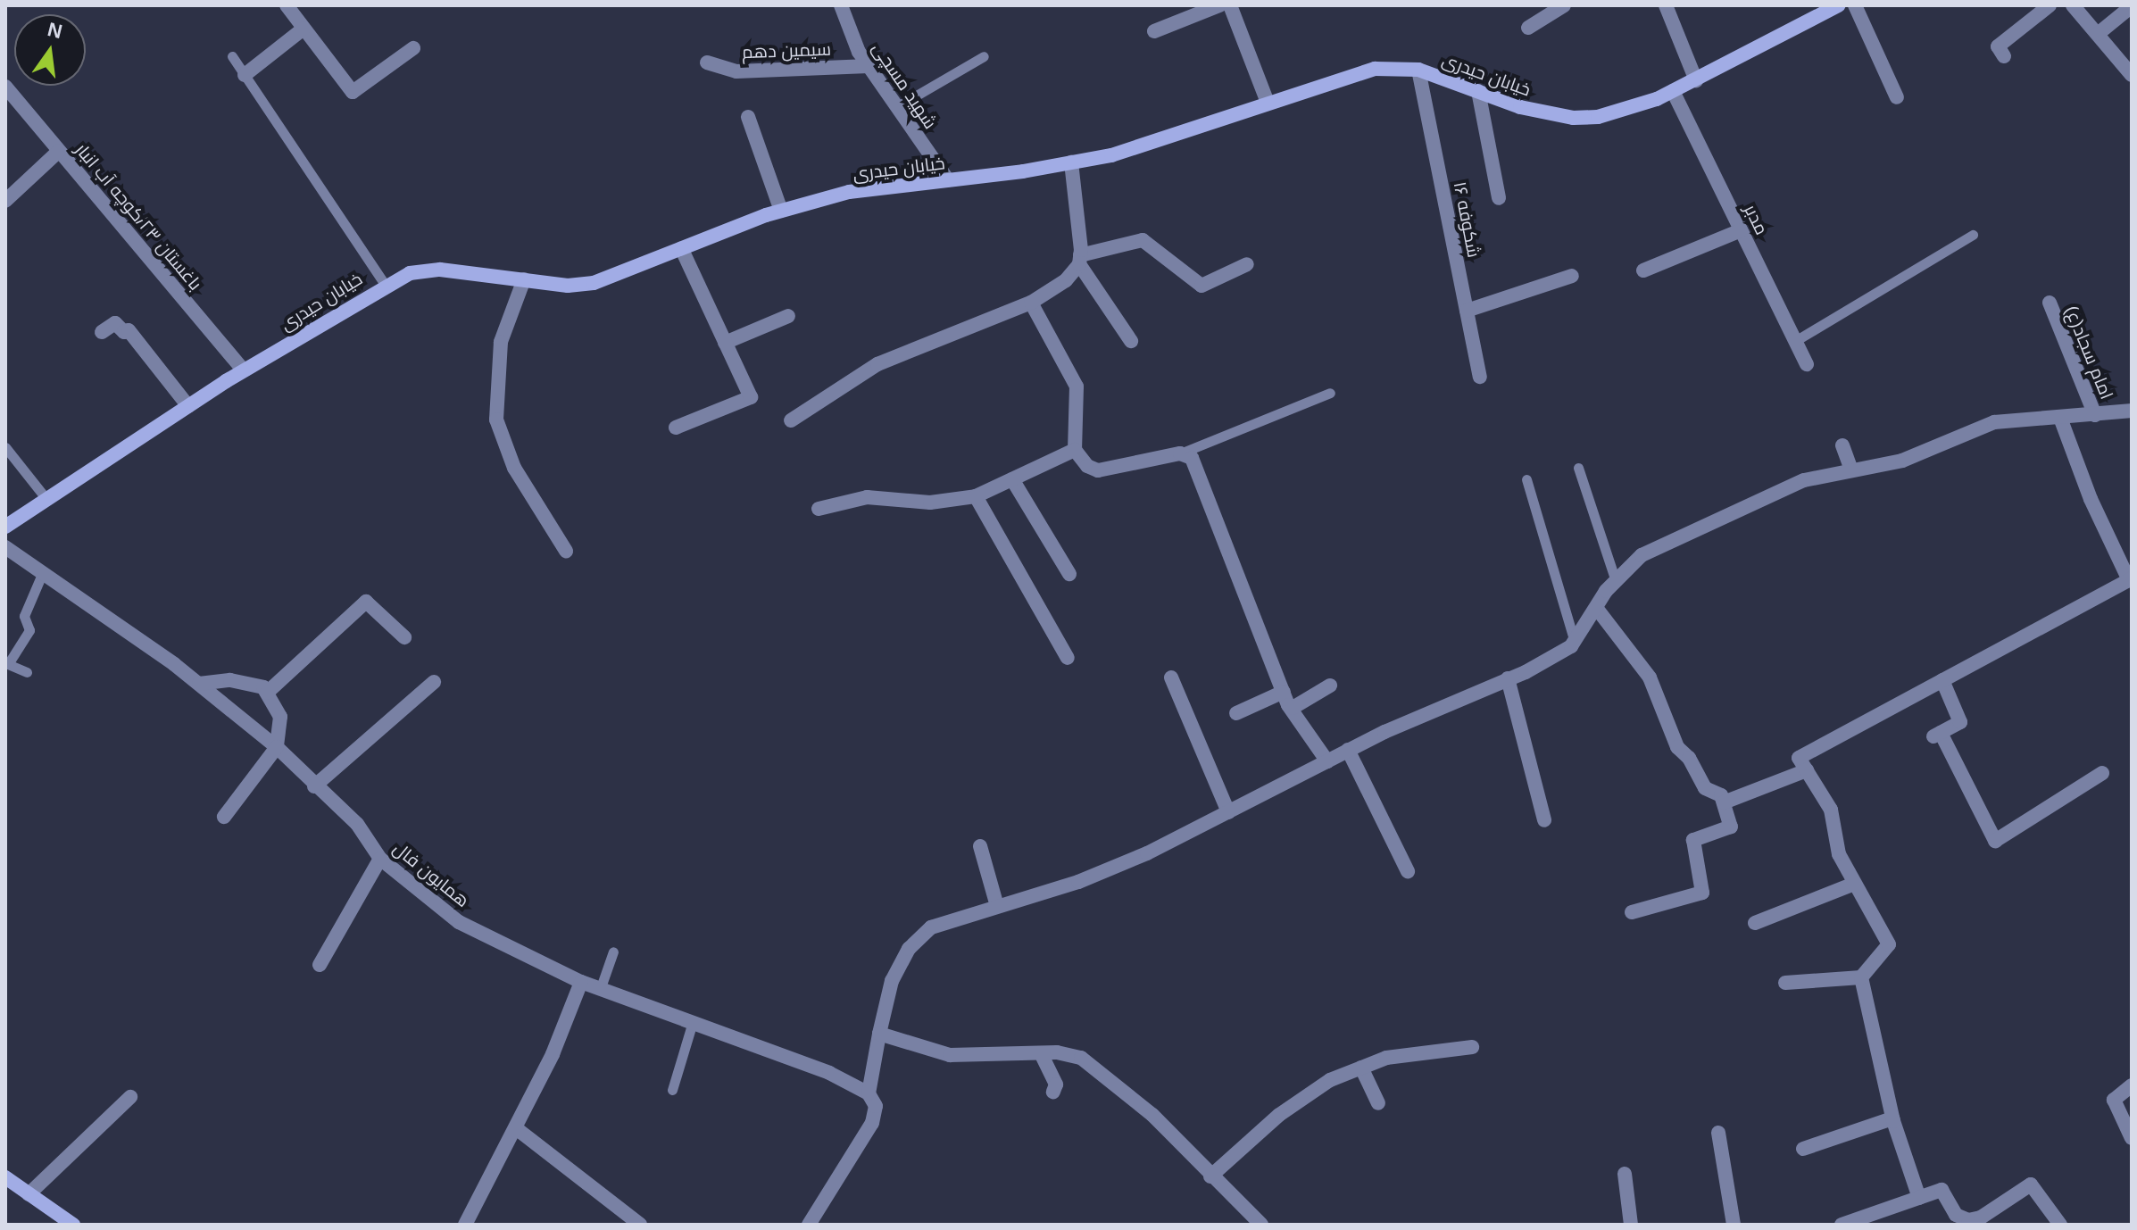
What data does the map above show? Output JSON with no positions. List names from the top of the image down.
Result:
{
  "streets": {
    "street": [
      "سیمین دهم",
      "خیابان حیدری",
      "شهید مسچی",
      "باغستان ۲۳/کوچه آب انبار",
      "شکوفه ۱۶",
      "مدبر",
      "امام سجاد(ع)",
      "همایون فال"
    ]
  },
  "crossings": [
    ["سیمین دهم", "شهید مسچی"],
    ["خیابان حیدری", "شهید مسچی"],
    ["خیابان حیدری", "باغستان ۲۳/کوچه آب انبار"],
    ["خیابان حیدری", "شکوفه ۱۶"],
    ["خیابان حیدری", "مدبر"]
  ],
  "north": "top"
}
